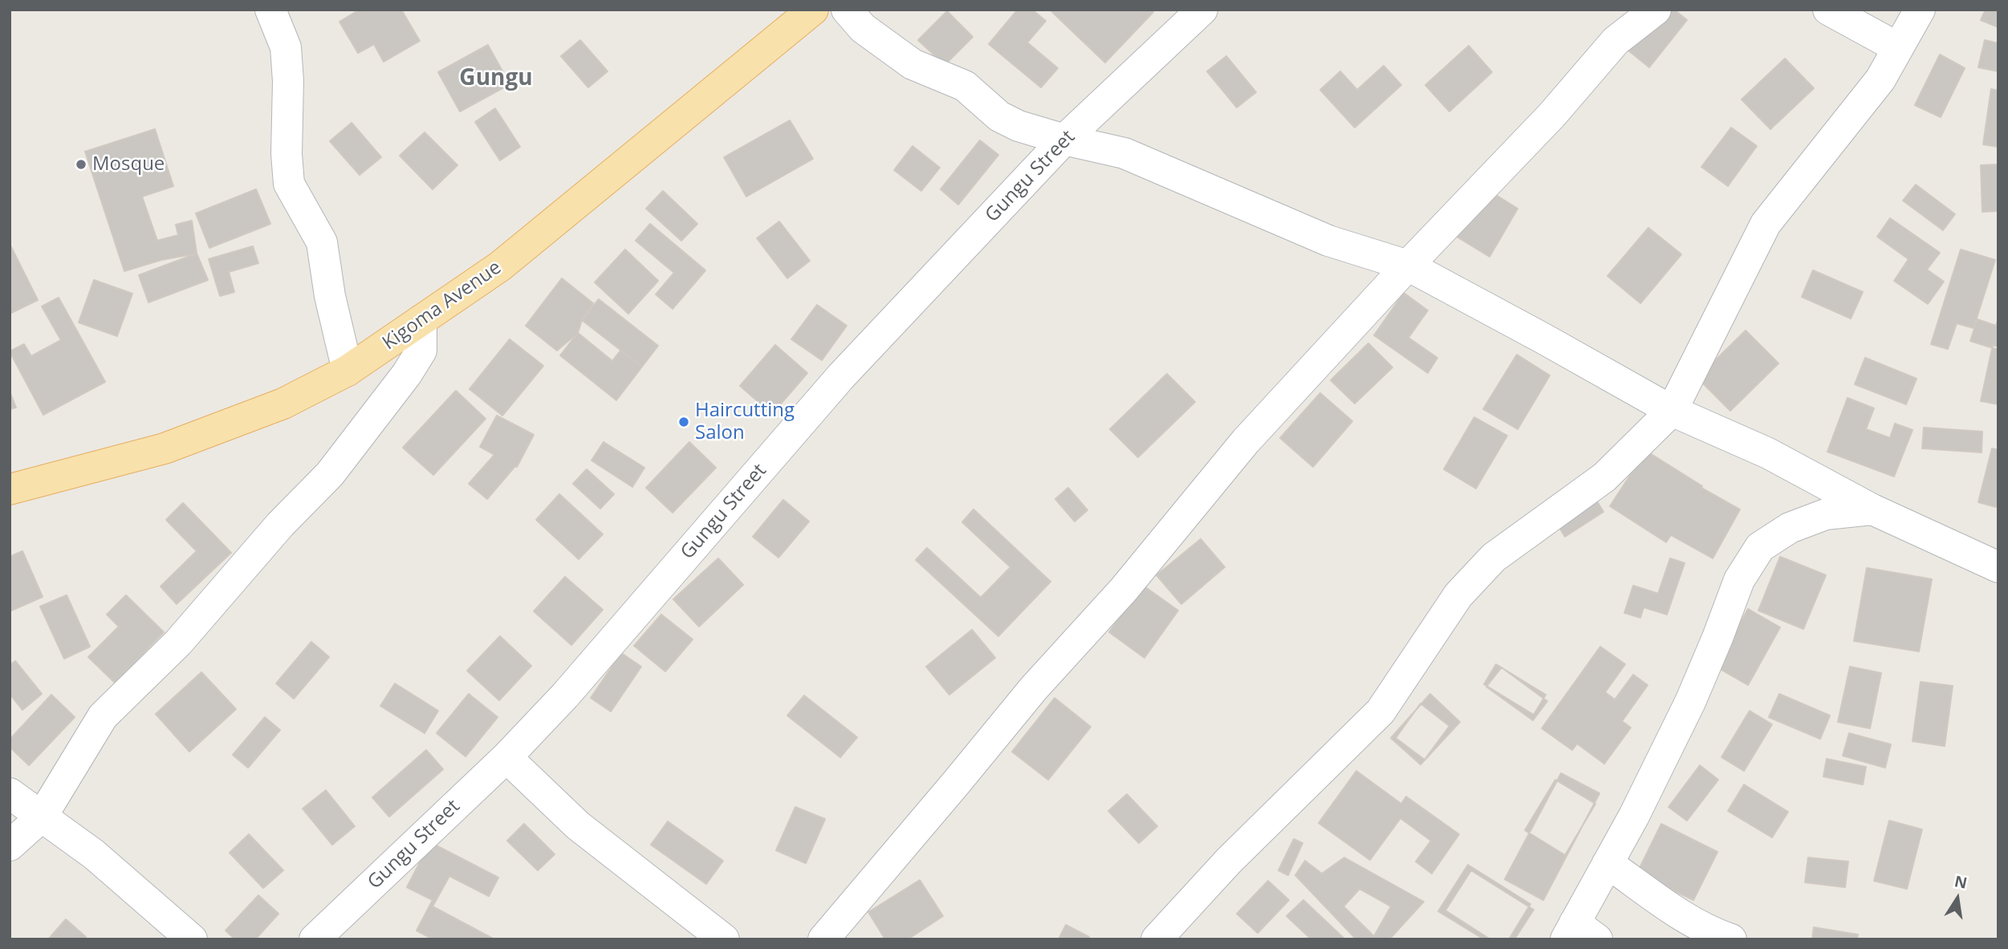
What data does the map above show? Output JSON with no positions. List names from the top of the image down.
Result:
{
  "streets": {
    "main road": ["Kigoma Avenue"],
    "street": ["Gungu Street"]
  },
  "districts": ["Gungu"],
  "places": ["Mosque", "Haircutting Salon"],
  "north": "top"
}
